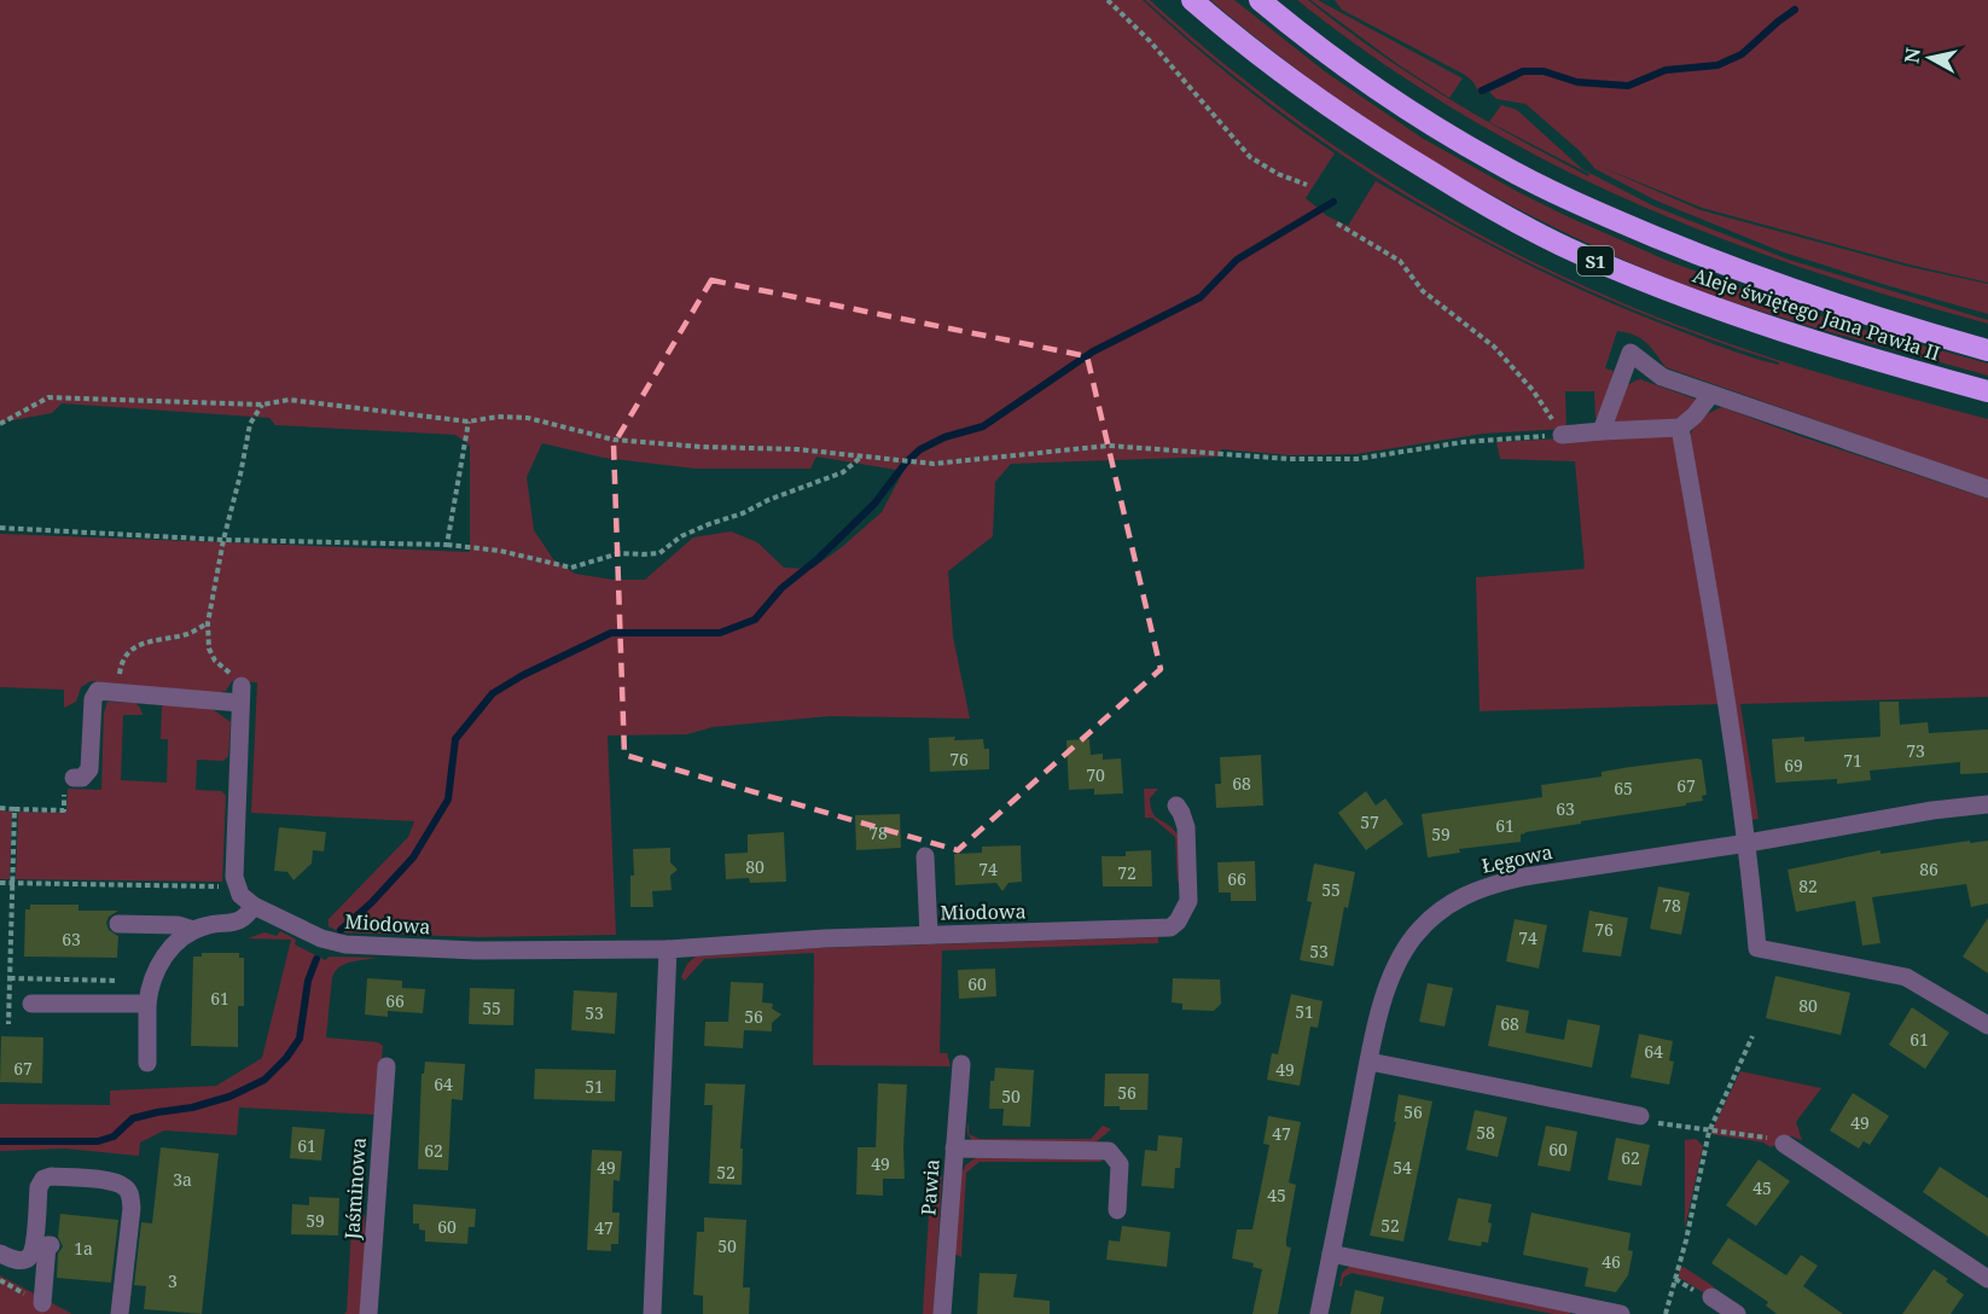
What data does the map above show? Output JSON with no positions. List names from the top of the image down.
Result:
{
  "streets": {
    "highway": ["S1", "Aleje świętego Jana Pawła II"],
    "street": [
      "Łęgowa",
      "Miodowa",
      "Pawia",
      "Jaśminowa"
    ]
  },
  "house_numbers": [
    "73",
    "76",
    "71",
    "69",
    "70",
    "68",
    "67",
    "65",
    "63",
    "57",
    "61",
    "78",
    "59",
    "80",
    "74",
    "86",
    "72",
    "66",
    "82",
    "55",
    "78",
    "76",
    "74",
    "63",
    "53",
    "60",
    "61",
    "66",
    "80",
    "55",
    "51",
    "53",
    "56",
    "68",
    "61",
    "64",
    "67",
    "49",
    "64",
    "51",
    "56",
    "50",
    "56",
    "49",
    "58",
    "47",
    "61",
    "60",
    "62",
    "62",
    "49",
    "49",
    "54",
    "52",
    "3a",
    "45",
    "45",
    "59",
    "52",
    "60",
    "47",
    "50",
    "1a",
    "46",
    "3"
  ],
  "north": "left"
}
